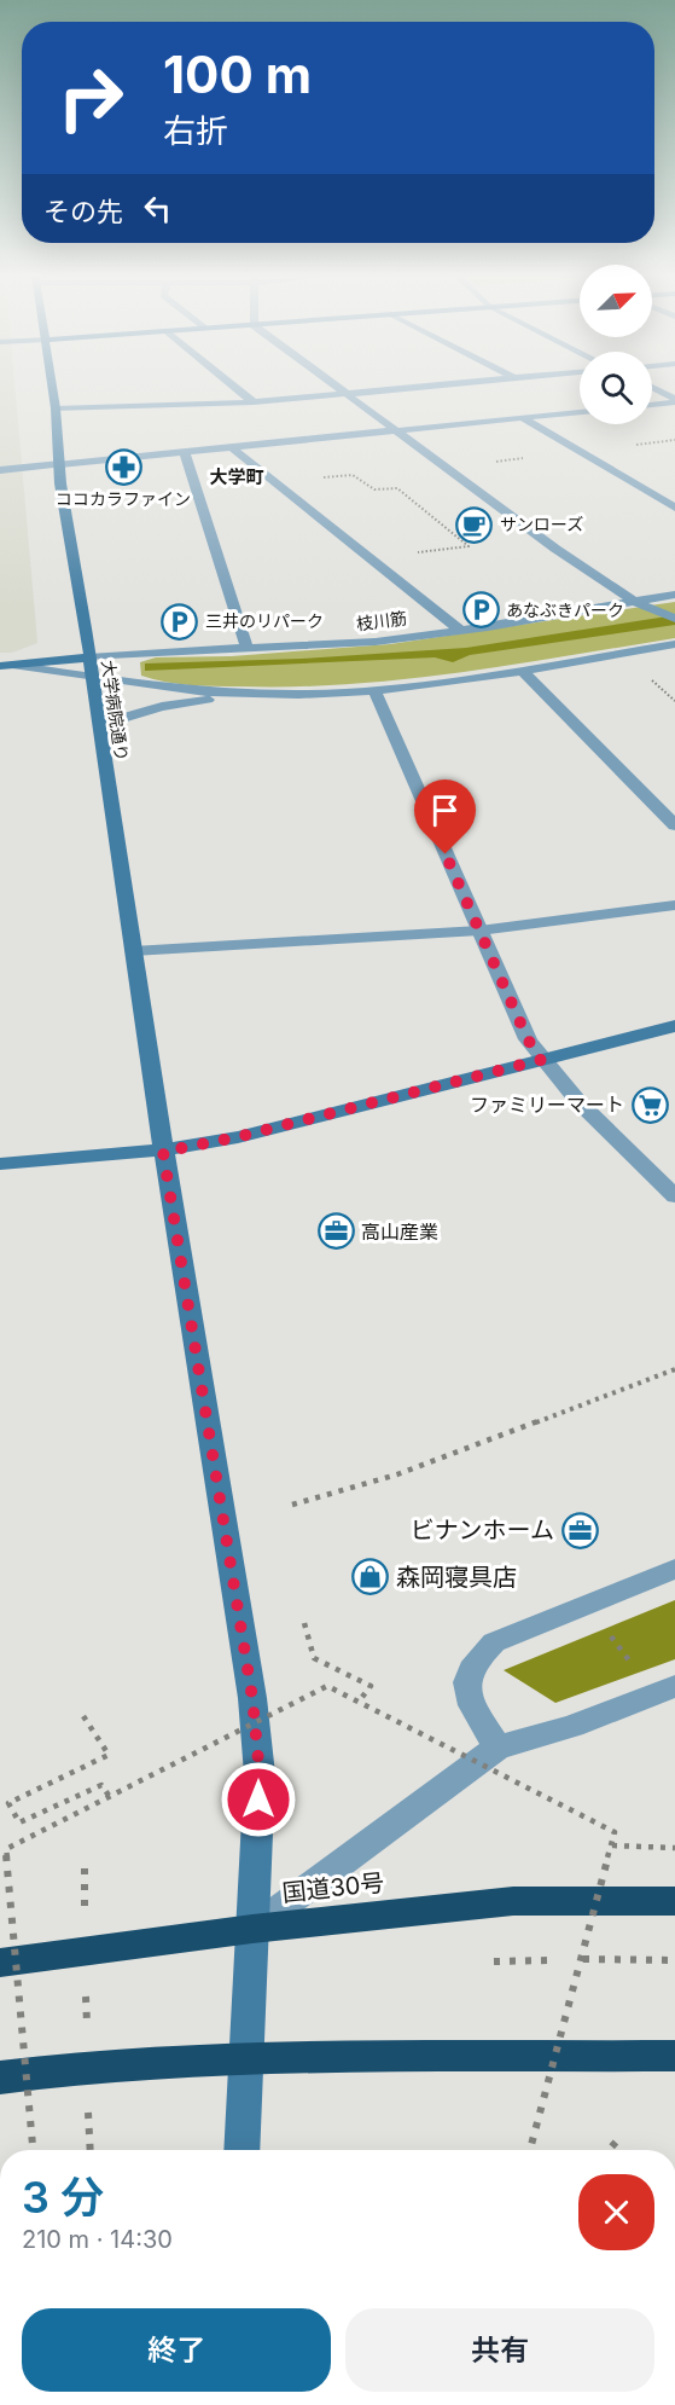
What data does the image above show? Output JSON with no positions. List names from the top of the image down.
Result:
{
  "streets": {
    "highway": ["国道30号"],
    "street": ["枝川筋", "大学病院通り"]
  },
  "crossings": [
    ["枝川筋", "大学病院通り"],
    ["大学病院通り", "国道30号"]
  ],
  "districts": ["大学町"],
  "places": {
    "pharmacy": ["ココカラファイン"],
    "cafe": ["サンローズ"],
    "parking": ["あなぶきパーク", "三井のリパーク"],
    "supermarket": ["ファミリーマート"],
    "office": ["高山産業", "ビナンホーム"],
    "shop": ["森岡寝具店"]
  },
  "north": "top right",
  "page": {
    "turn": ["100 m", "右折"],
    "then": "その先",
    "heading": ["3 分", "210 m · 14:30"],
    "buttons": ["終了", "共有"]
  }
}
